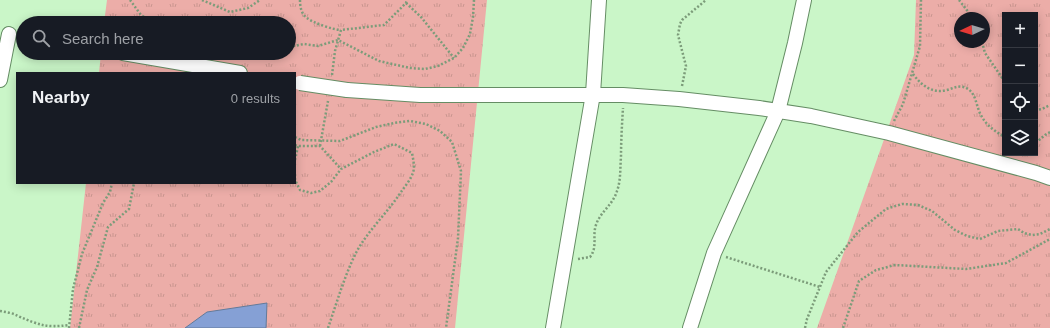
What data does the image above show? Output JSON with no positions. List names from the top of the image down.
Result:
{
  "north": "left",
  "page": {
    "map_buttons": ["+", "−"],
    "search": "Search here",
    "heading": ["Nearby", "0 results"]
  }
}
